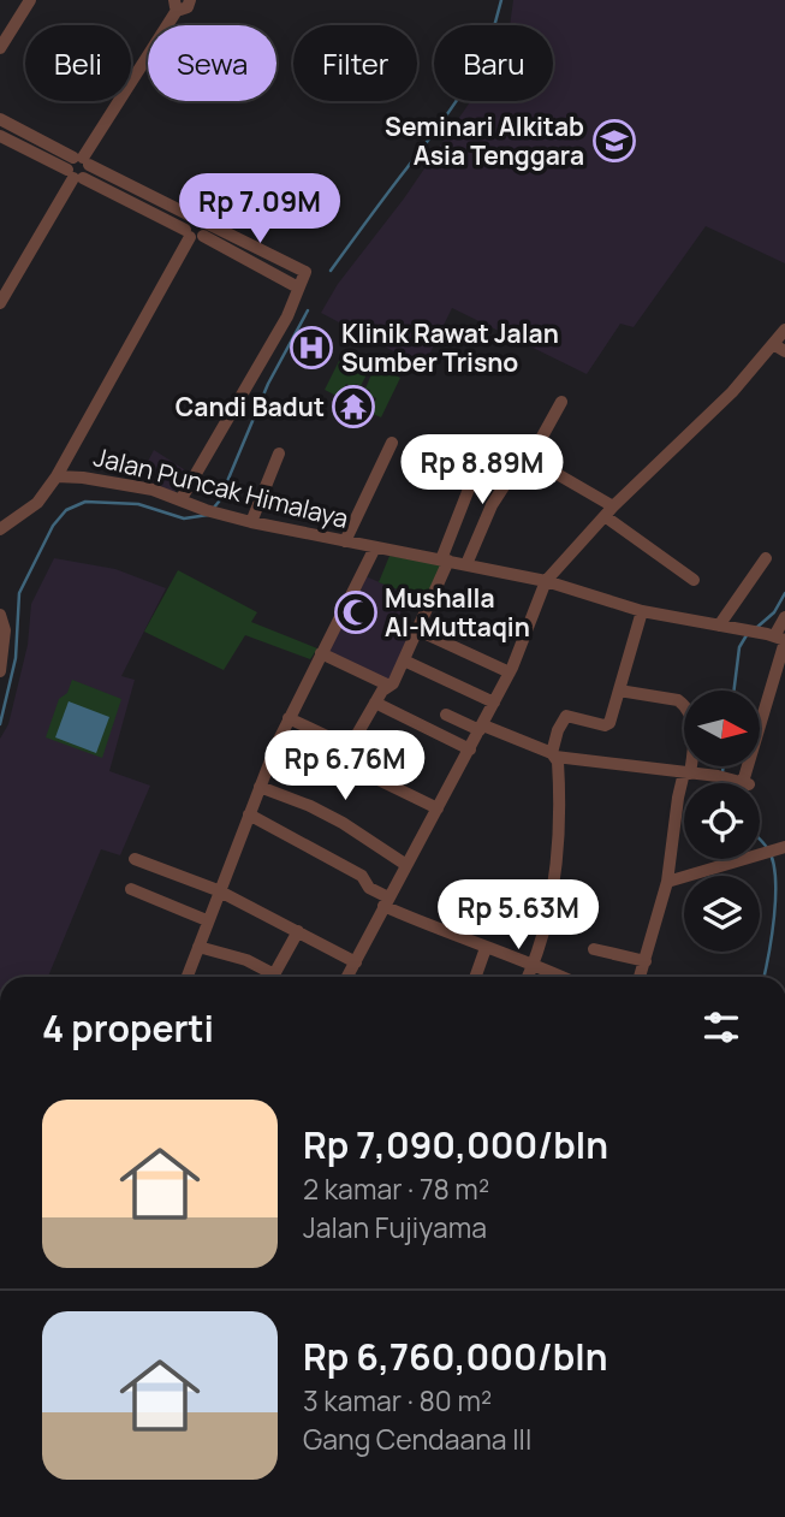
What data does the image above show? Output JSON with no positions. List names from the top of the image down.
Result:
{
  "streets": {
    "street": ["Jalan Puncak Himalaya"]
  },
  "places": {
    "school or university": ["Seminari Alkitab Asia Tenggara"],
    "hospital": ["Klinik Rawat Jalan Sumber Trisno"],
    "temple": ["Candi Badut"],
    "mosque": ["Mushalla Al-Muttaqin"]
  },
  "north": "right",
  "page": {
    "chip": [
      "Beli",
      "Sewa",
      "Filter",
      "Baru"
    ],
    "price": [
      "Rp 7.09M",
      "Rp 8.89M",
      "Rp 6.76M",
      "Rp 5.63M"
    ],
    "heading": "4 properti",
    "list": [
      {
        "name": "Rp 7,090,000/bln",
        "note": "2 kamar · 78 m² · Jalan Fujiyama"
      },
      {
        "name": "Rp 6,760,000/bln",
        "note": "3 kamar · 80 m² · Gang Cendaana III"
      }
    ]
  }
}
